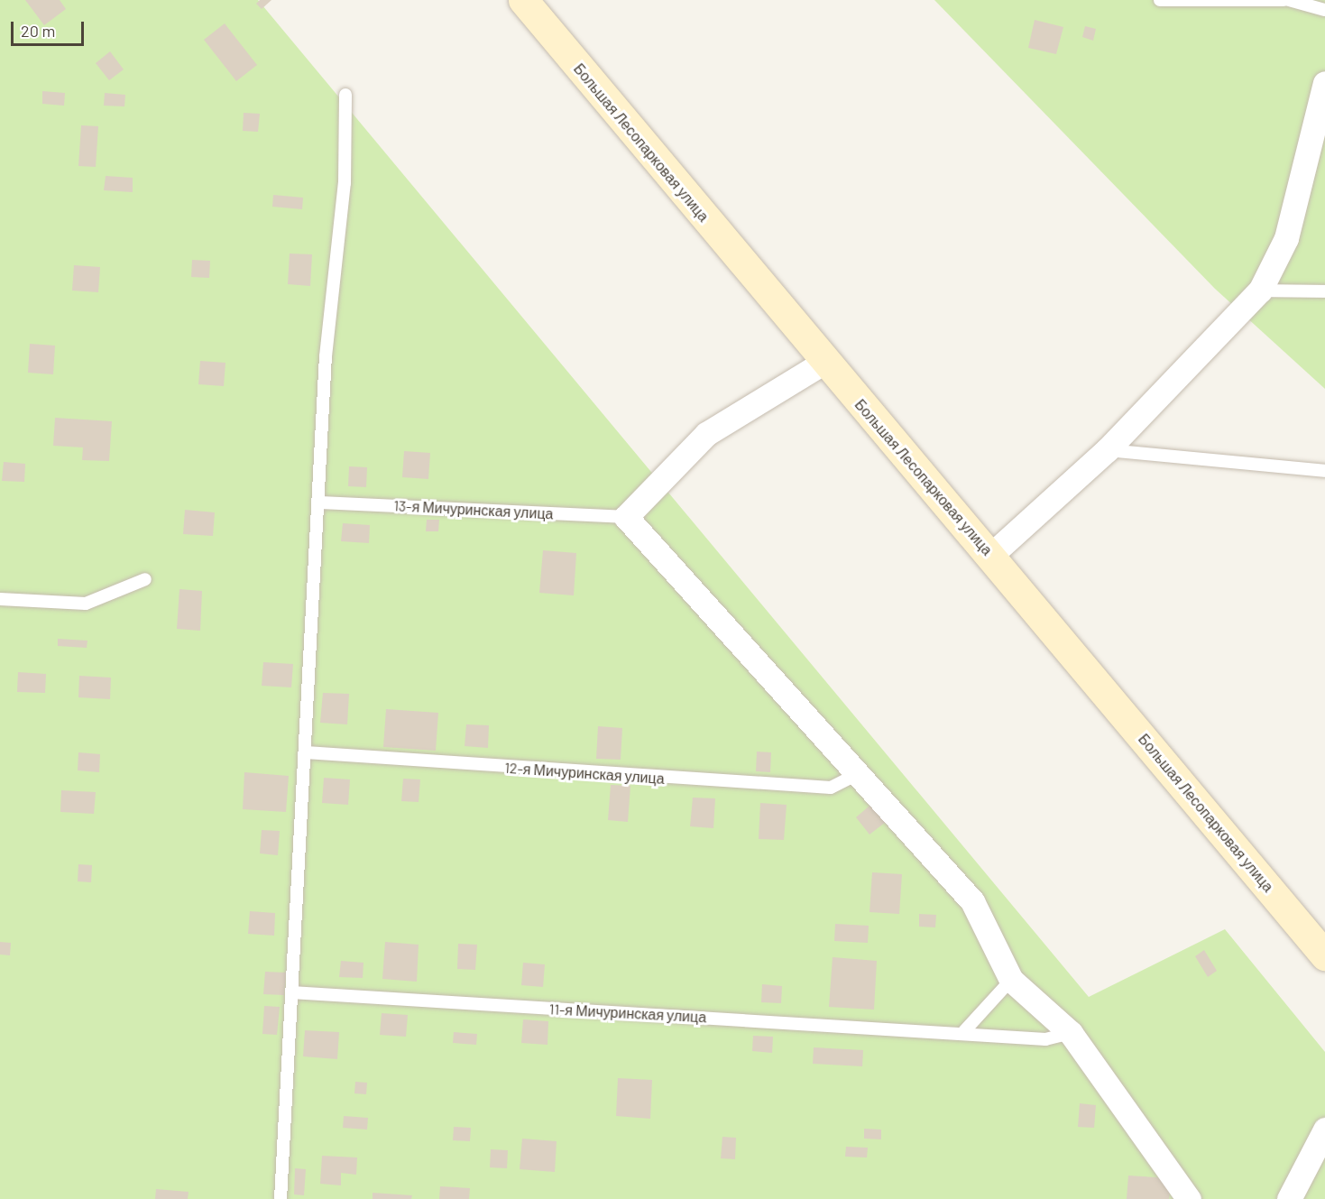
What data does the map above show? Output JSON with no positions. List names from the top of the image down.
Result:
{
  "streets": {
    "main road": ["Большая Лесопарковая улица"],
    "lane": ["13-я Мичуринская улица", "12-я Мичуринская улица", "11-я Мичуринская улица"]
  },
  "scale_bar": "20 m"
}
